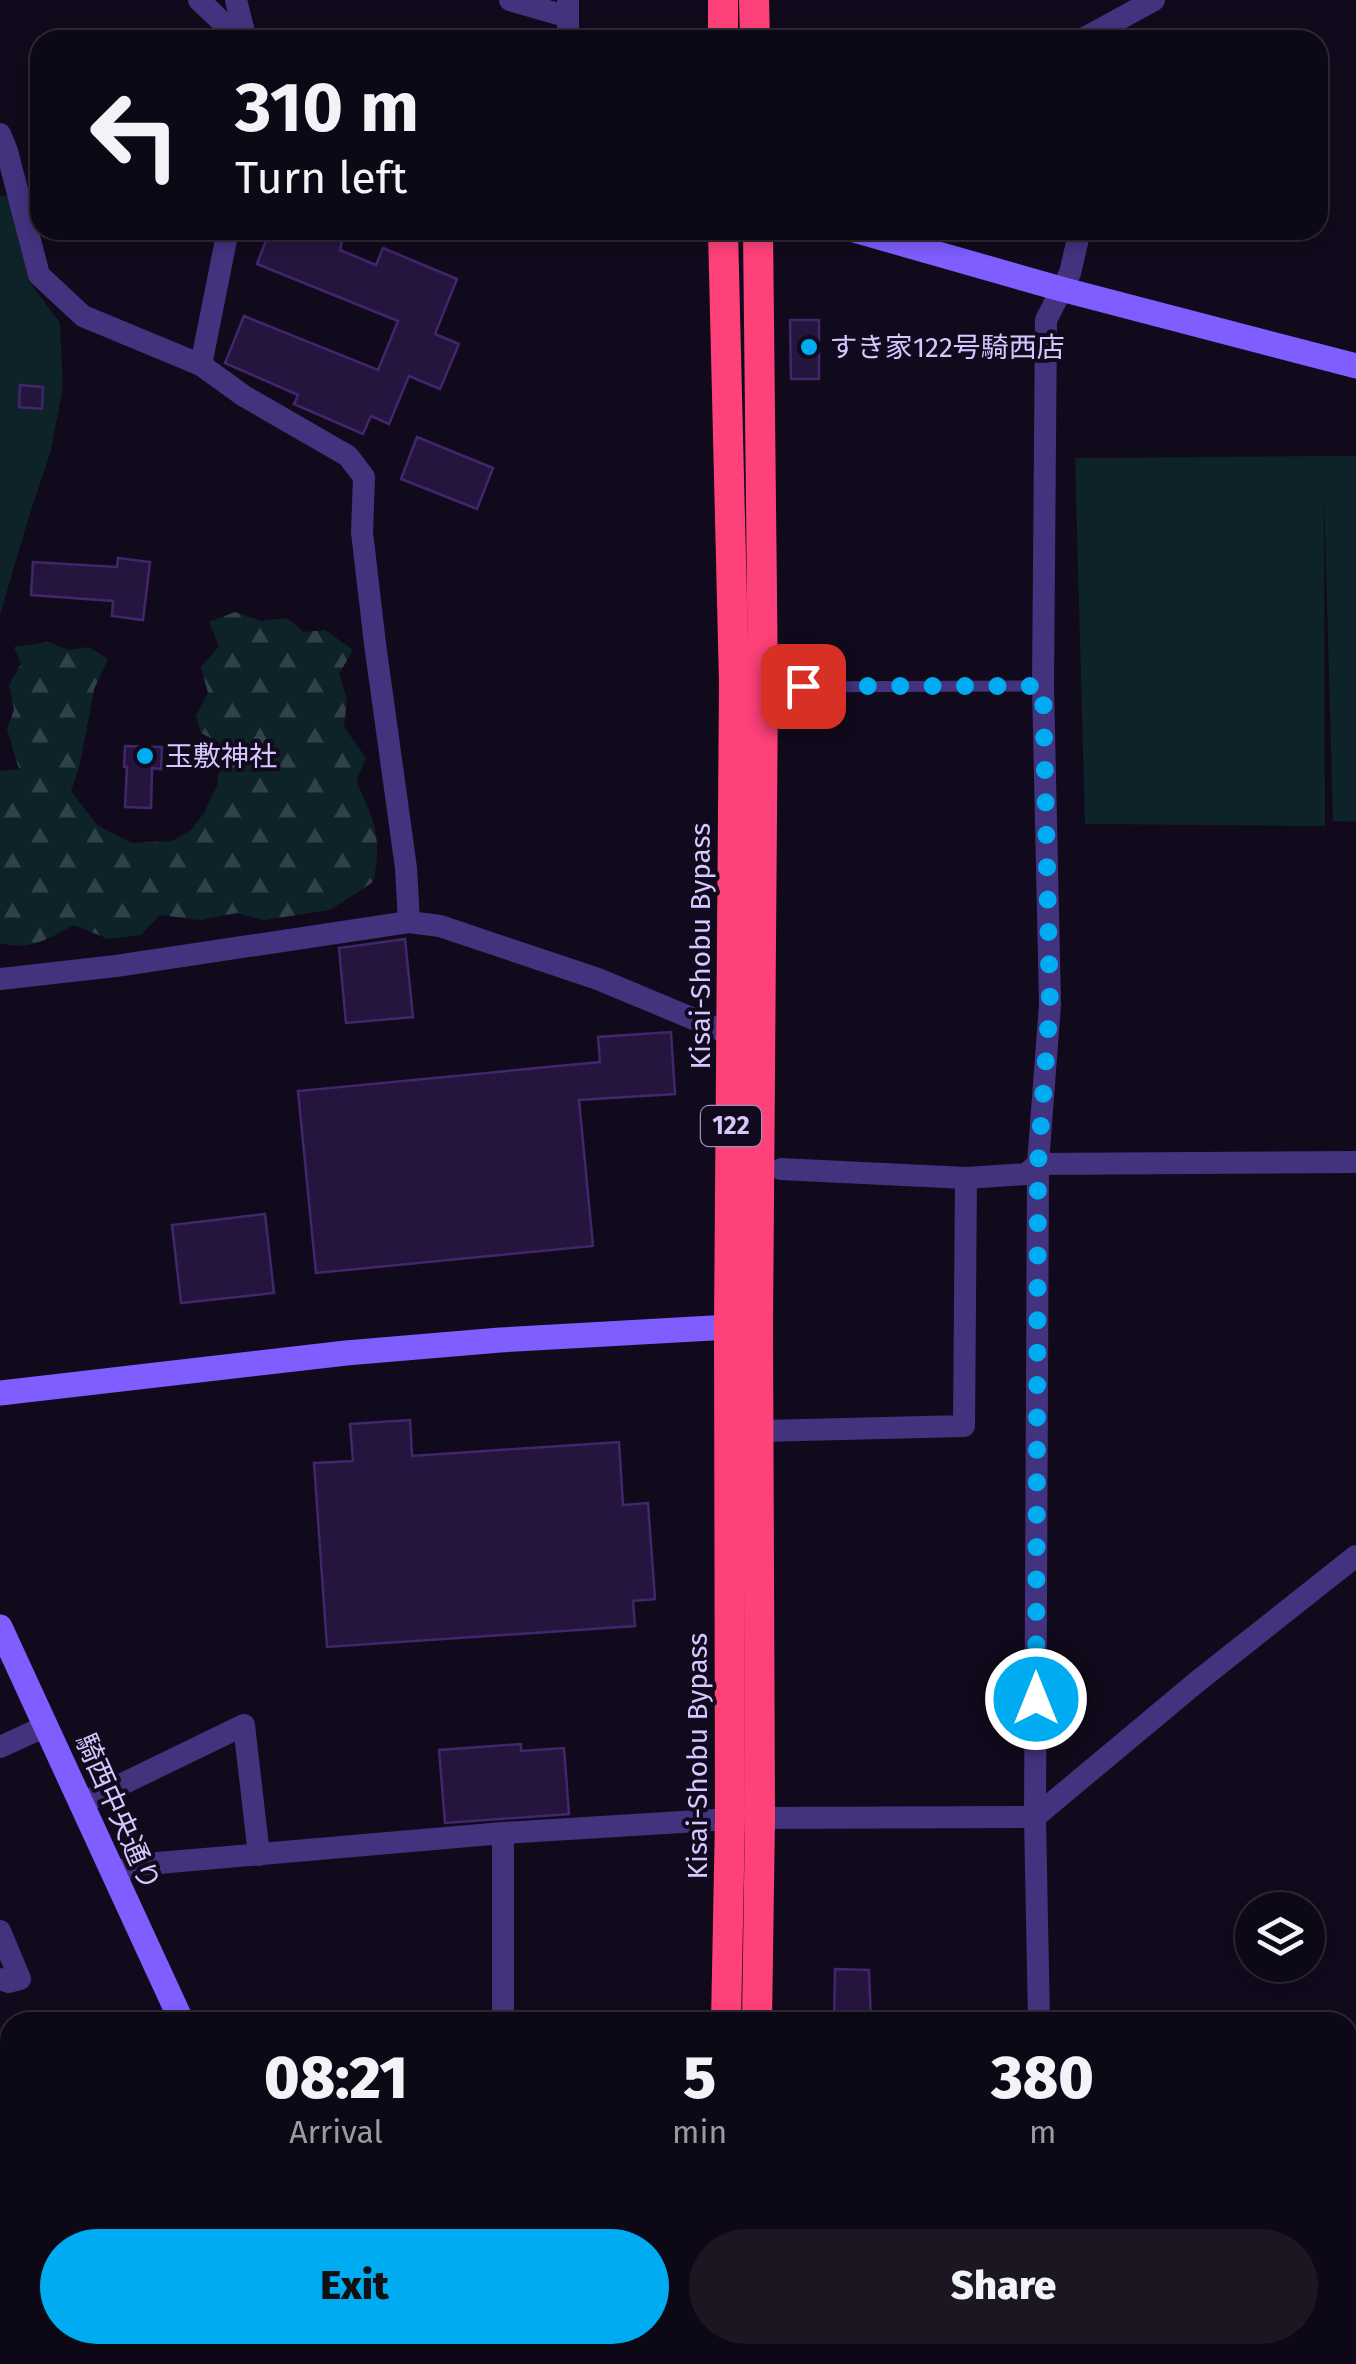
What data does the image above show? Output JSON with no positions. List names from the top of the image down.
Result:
{
  "streets": {
    "highway": ["Kisai-Shobu Bypass", "122"],
    "street": ["騎西中央通り"]
  },
  "places": ["すき家122号騎西店", "玉敷神社"],
  "page": {
    "turn": ["310 m", "Turn left"],
    "eta": [
      "08:21",
      "Arrival",
      "5",
      "min",
      "380",
      "m"
    ],
    "buttons": ["Exit", "Share"]
  }
}
